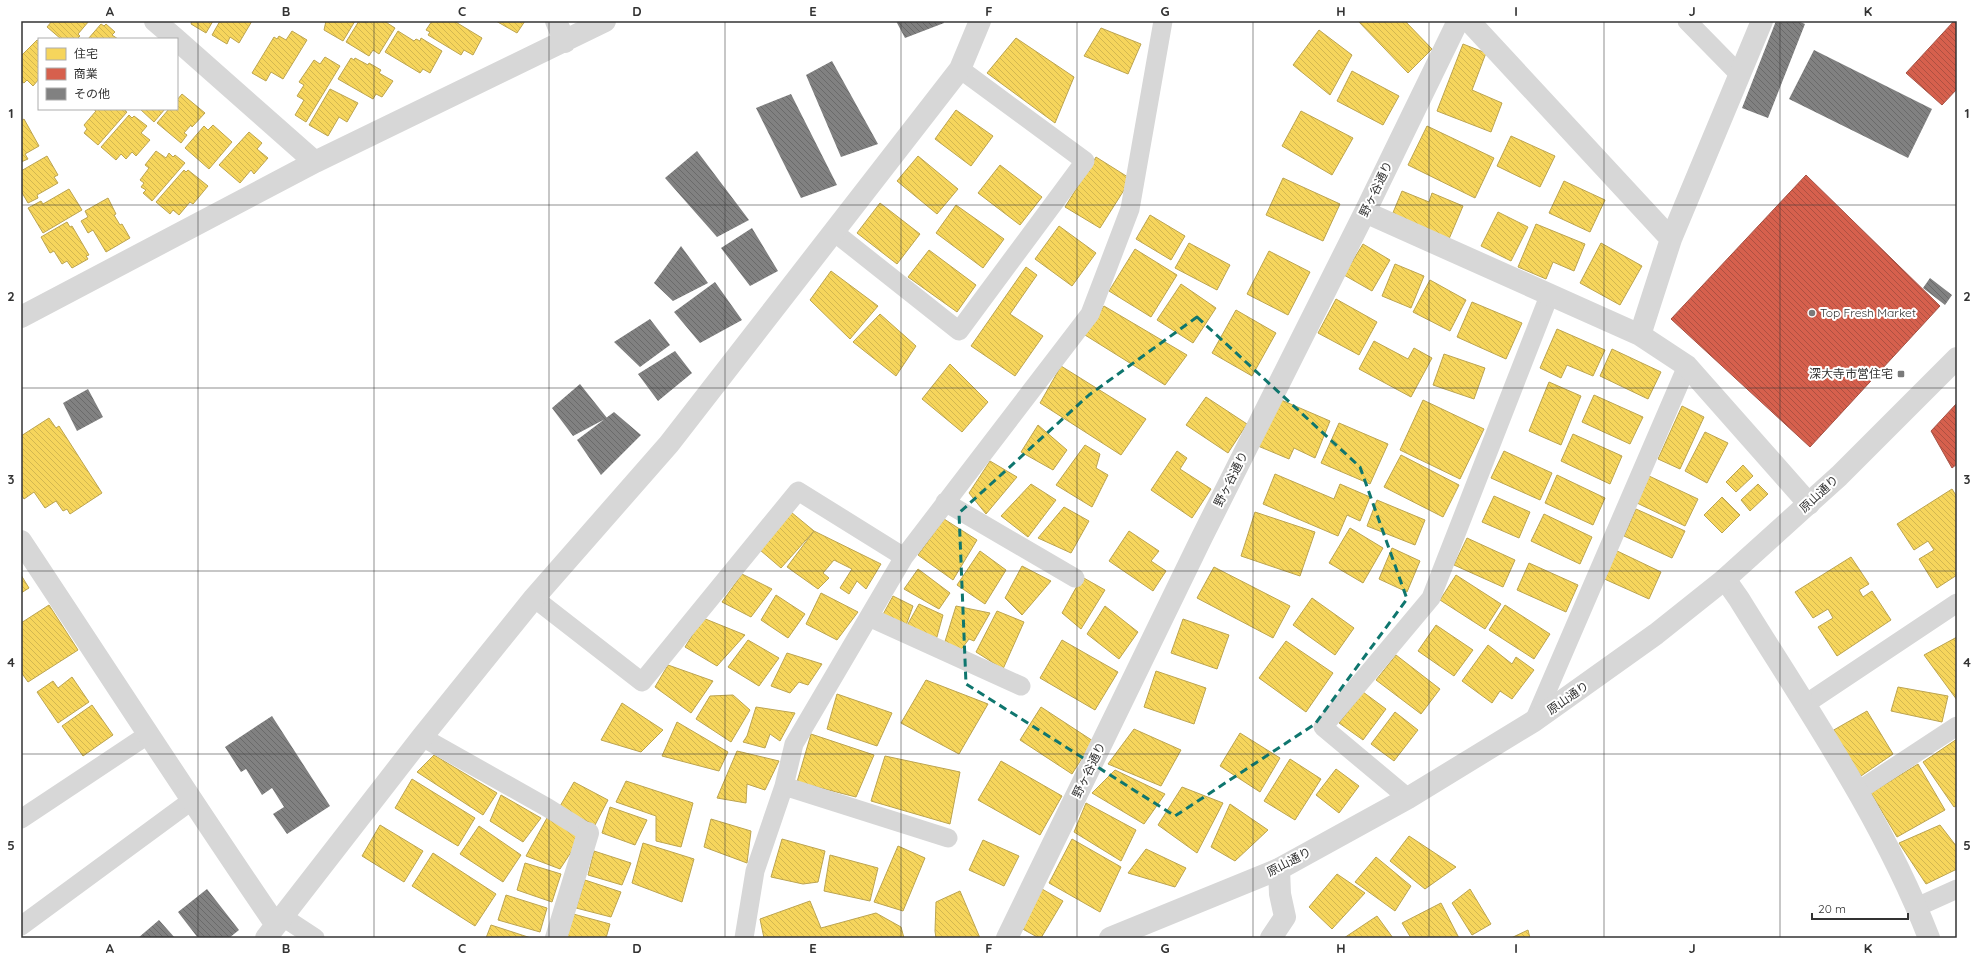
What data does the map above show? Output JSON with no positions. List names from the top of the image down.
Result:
{
  "streets": {
    "street": ["野ヶ谷通り", "原山通り"]
  },
  "places": {
    "other": ["Top Fresh Market"],
    "transit": ["深大寺市営住宅"]
  },
  "legend": ["住宅", "商業", "その他"],
  "scale_bar": "20 m",
  "grid": {
    "columns": [
      "A",
      "B",
      "C",
      "D",
      "E",
      "F",
      "G",
      "H",
      "I",
      "J",
      "K"
    ],
    "rows": [
      "1",
      "2",
      "3",
      "4",
      "5"
    ]
  }
}
